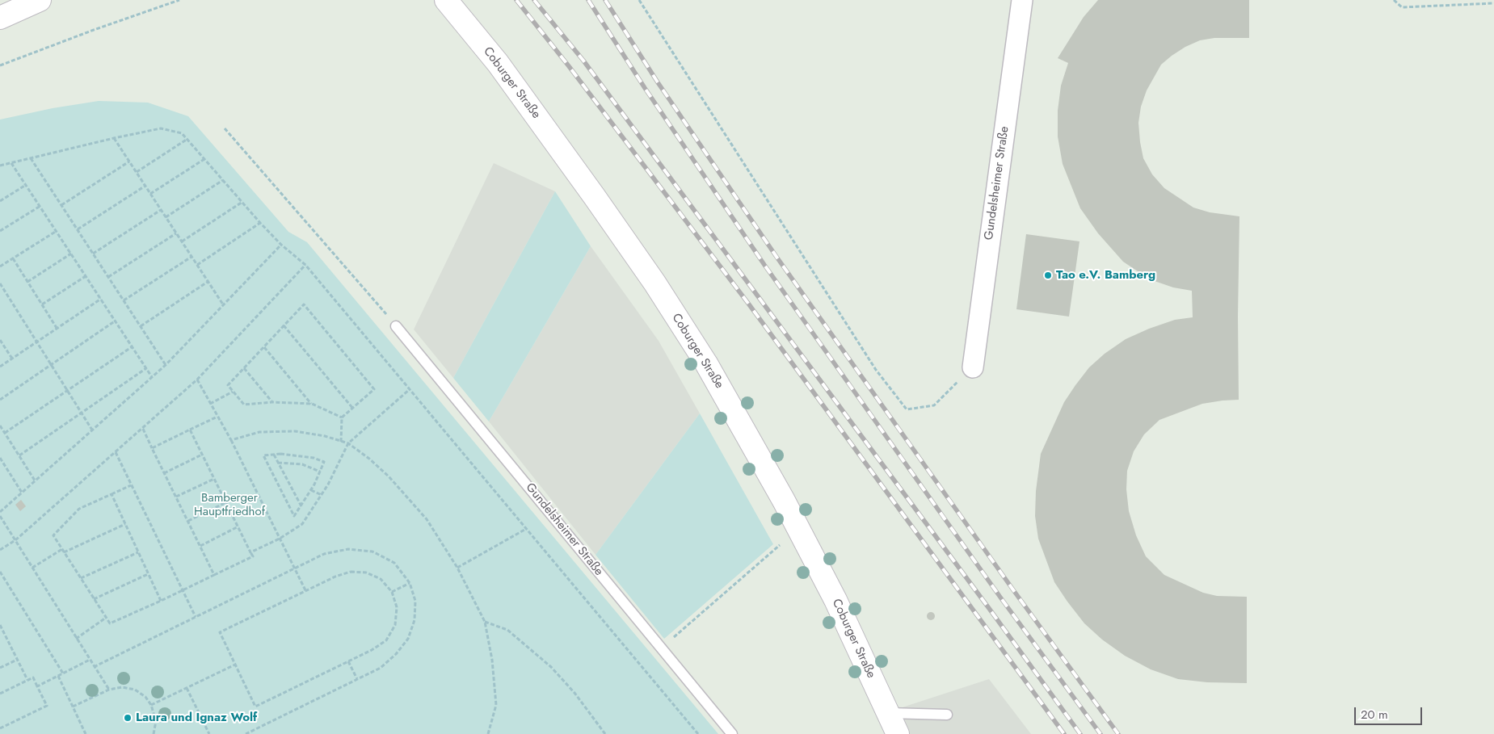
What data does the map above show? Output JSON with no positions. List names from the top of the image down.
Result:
{
  "streets": {
    "street": ["Coburger Straße", "Gundelsheimer Straße"]
  },
  "parks": ["Bamberger Hauptfriedhof"],
  "places": ["Tao e.V. Bamberg", "Laura und Ignaz Wolf"],
  "scale_bar": "20 m"
}
